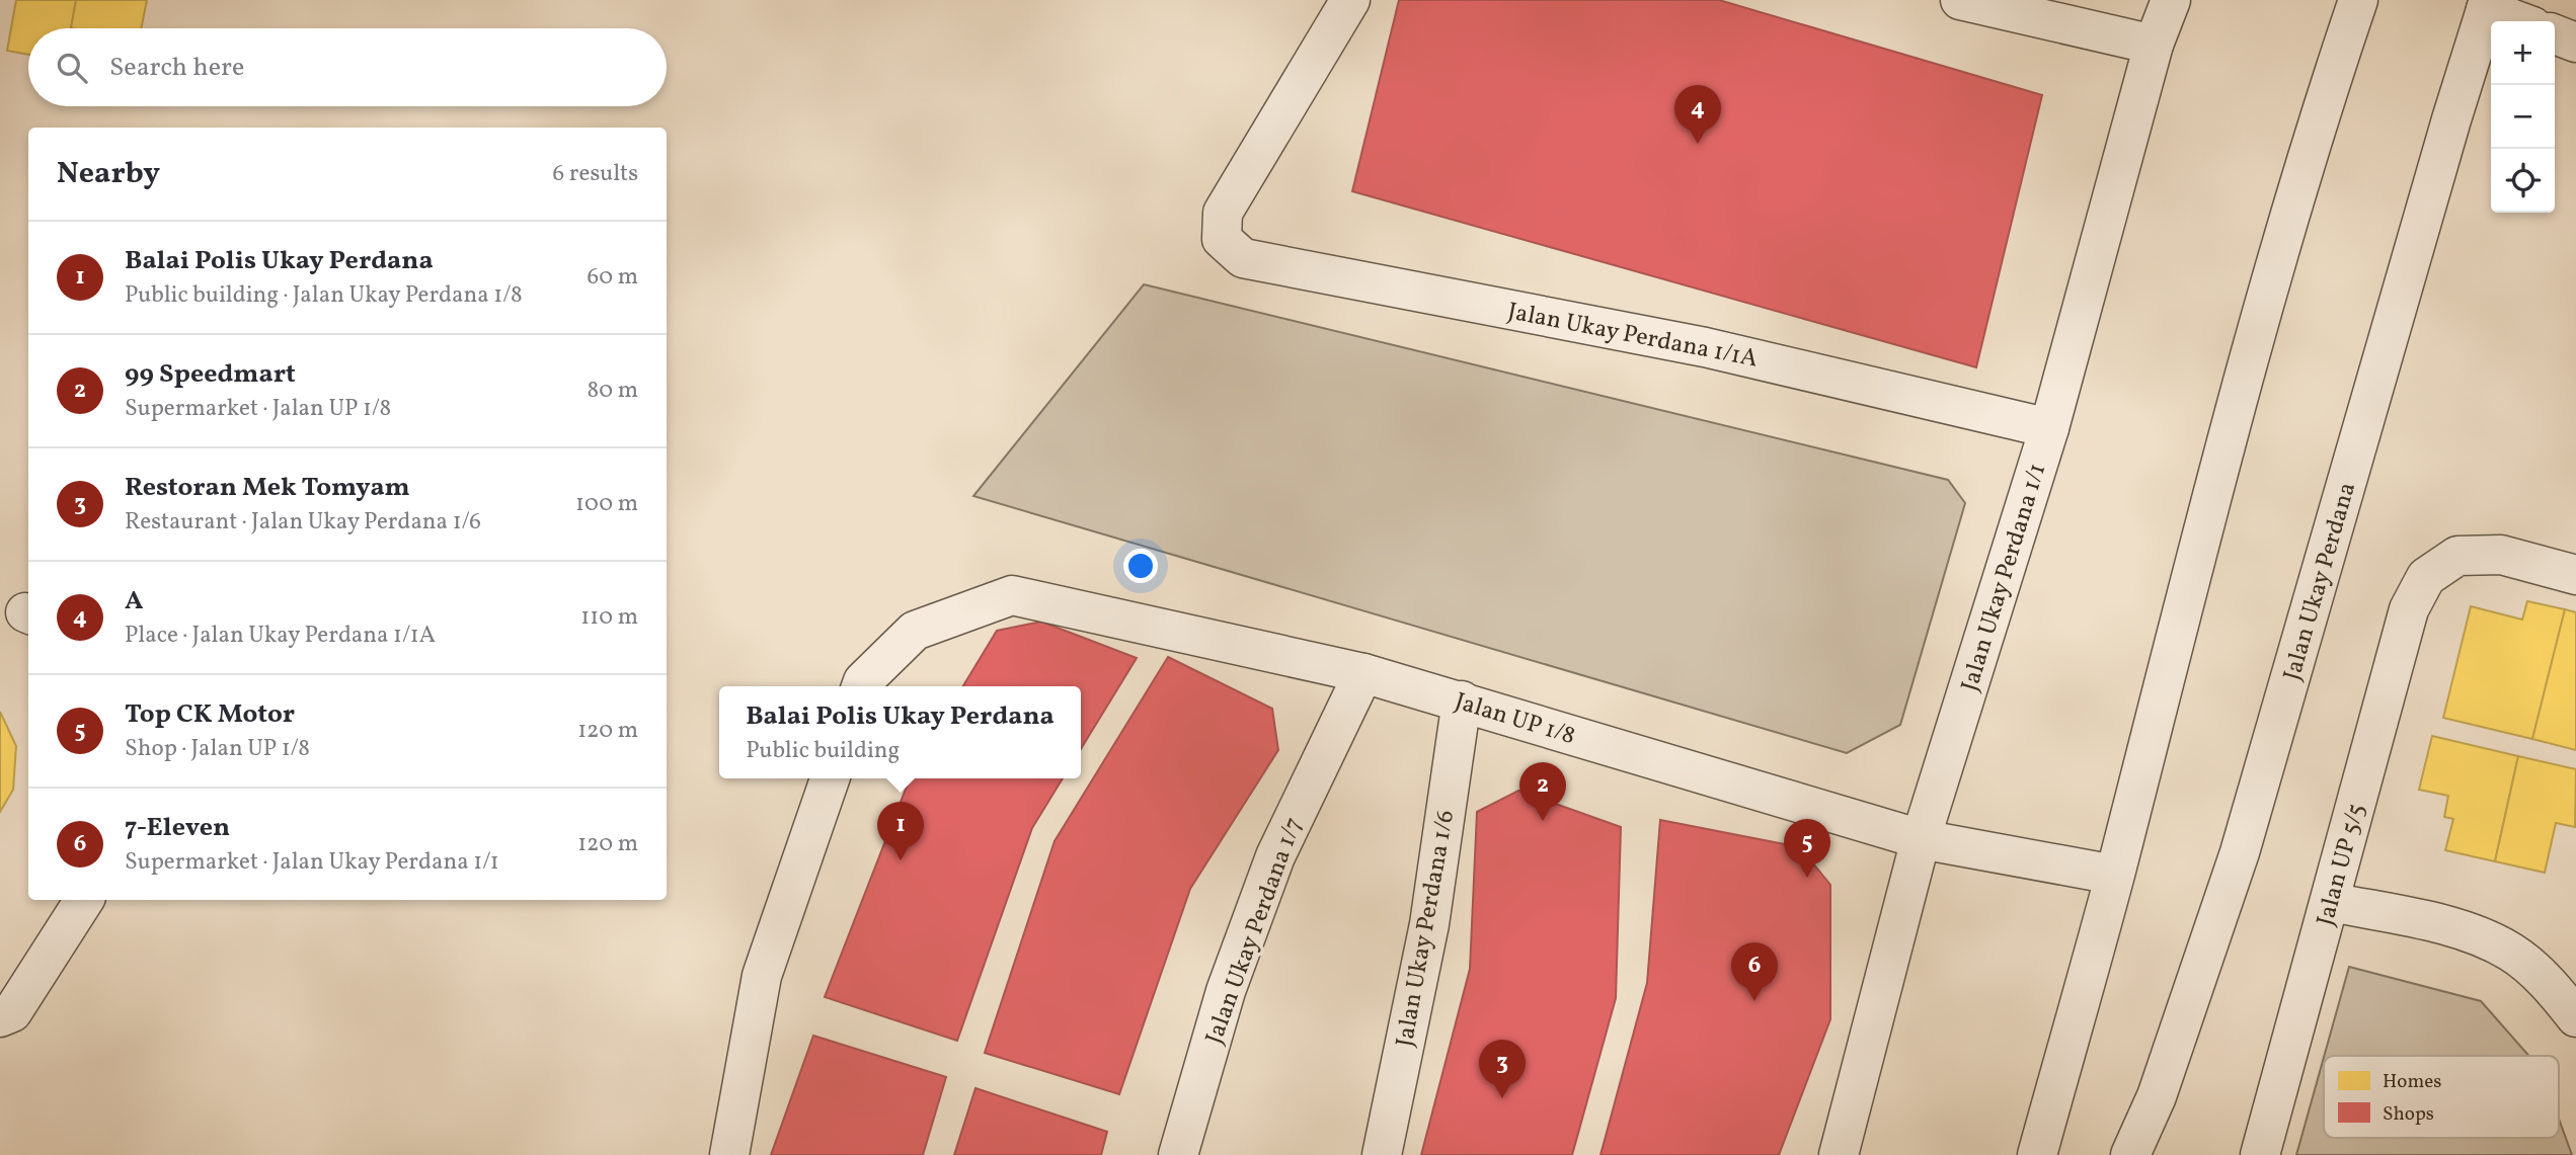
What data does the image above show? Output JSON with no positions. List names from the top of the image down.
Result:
{
  "streets": {
    "street": [
      "Jalan Ukay Perdana 1/1A",
      "Jalan Ukay Perdana 1/1",
      "Jalan Ukay Perdana",
      "Jalan UP 1/8",
      "Jalan UP 5/5",
      "Jalan Ukay Perdana 1/6",
      "Jalan Ukay Perdana 1/7"
    ]
  },
  "crossings": [
    ["Jalan Ukay Perdana 1/1A", "Jalan Ukay Perdana 1/1"],
    ["Jalan Ukay Perdana 1/1", "Jalan UP 1/8"],
    ["Jalan UP 1/8", "Jalan Ukay Perdana 1/6"],
    ["Jalan UP 1/8", "Jalan Ukay Perdana 1/7"]
  ],
  "legend": ["Homes", "Shops"],
  "page": {
    "map_buttons": ["+", "−"],
    "search": "Search here",
    "pins": [
      "4",
      "2",
      "1",
      "5",
      "6",
      "3"
    ],
    "heading": ["Nearby", "6 results"],
    "list": [
      {
        "mark": "1",
        "name": "Balai Polis Ukay Perdana",
        "note": "Public building · Jalan Ukay Perdana 1/8",
        "value": "60 m"
      },
      {
        "mark": "2",
        "name": "99 Speedmart",
        "note": "Supermarket · Jalan UP 1/8",
        "value": "80 m"
      },
      {
        "mark": "3",
        "name": "Restoran Mek Tomyam",
        "note": "Restaurant · Jalan Ukay Perdana 1/6",
        "value": "100 m"
      },
      {
        "mark": "4",
        "name": "A",
        "note": "Place · Jalan Ukay Perdana 1/1A",
        "value": "110 m"
      },
      {
        "mark": "5",
        "name": "Top CK Motor",
        "note": "Shop · Jalan UP 1/8",
        "value": "120 m"
      },
      {
        "mark": "6",
        "name": "7-Eleven",
        "note": "Supermarket · Jalan Ukay Perdana 1/1",
        "value": "120 m"
      }
    ],
    "popup": ["Balai Polis Ukay Perdana", "Public building"]
  }
}
